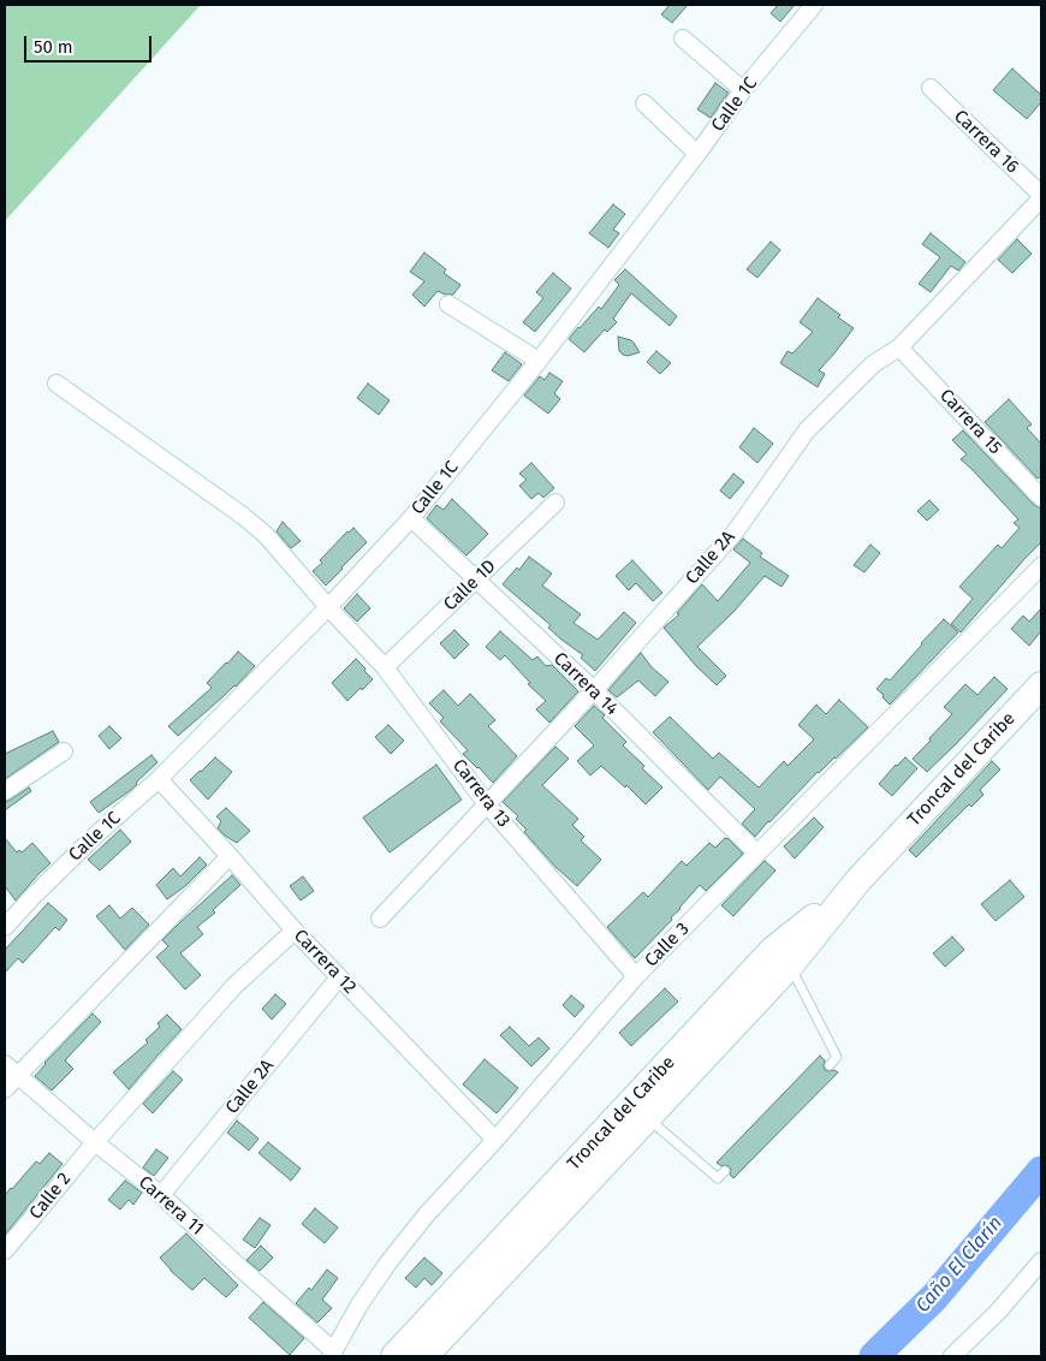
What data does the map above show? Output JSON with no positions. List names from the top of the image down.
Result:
{
  "streets": {
    "highway": ["Troncal del Caribe"],
    "street": [
      "Calle 1C",
      "Carrera 16",
      "Carrera 15",
      "Calle 2A",
      "Calle 1D",
      "Carrera 14",
      "Carrera 13",
      "Calle 3",
      "Carrera 12",
      "Calle 2",
      "Carrera 11"
    ]
  },
  "crossings": [
    ["Calle 1C", "Carrera 14"],
    ["Calle 1C", "Carrera 13"],
    ["Calle 1C", "Carrera 12"],
    ["Carrera 16", "Calle 2A"],
    ["Carrera 15", "Calle 2A"],
    ["Calle 2A", "Carrera 14"],
    ["Calle 2A", "Carrera 13"],
    ["Calle 2A", "Carrera 12"],
    ["Calle 2A", "Carrera 11"],
    ["Calle 1D", "Carrera 14"],
    ["Calle 1D", "Carrera 13"],
    ["Carrera 14", "Calle 3"],
    ["Carrera 13", "Calle 3"],
    ["Calle 3", "Carrera 12"],
    ["Calle 3", "Carrera 11"],
    ["Carrera 12", "Calle 2"],
    ["Calle 2", "Carrera 11"]
  ],
  "water": ["Caño El Clarín"],
  "scale_bar": "50 m"
}
